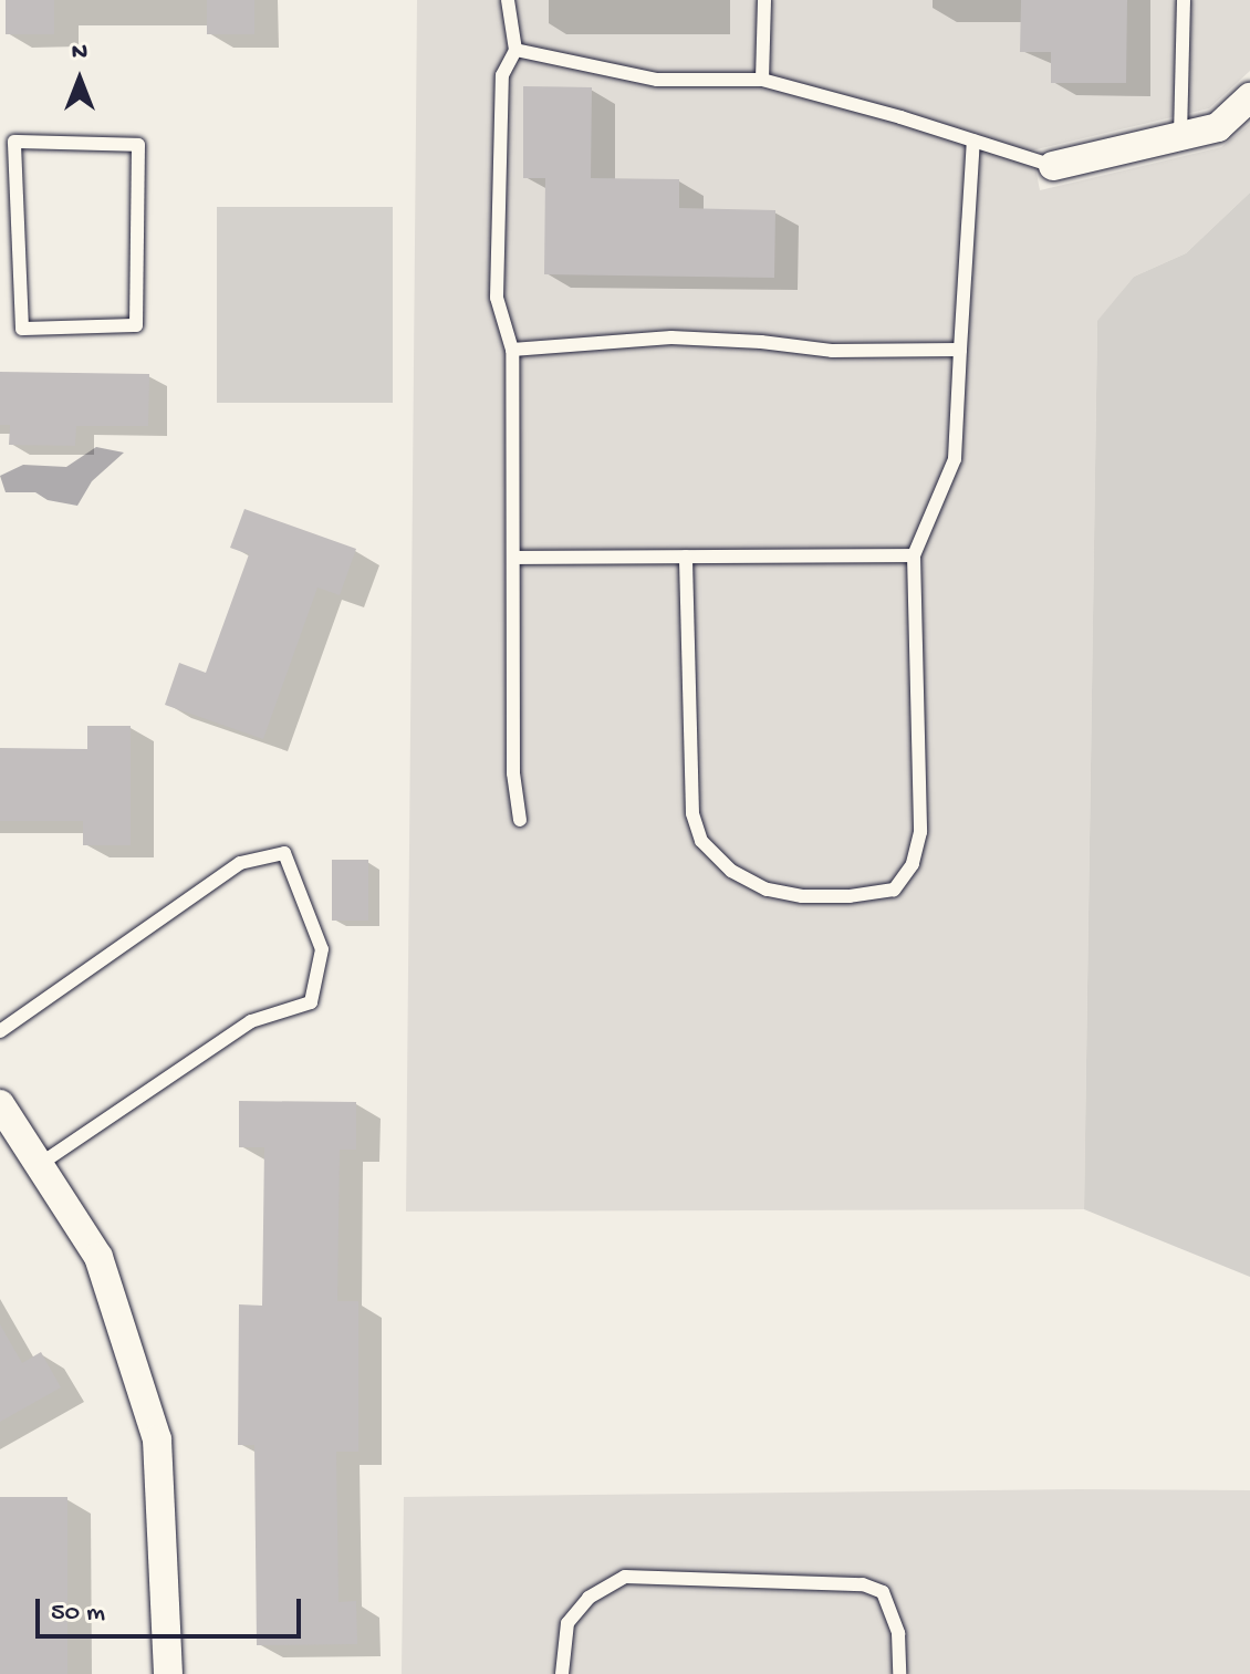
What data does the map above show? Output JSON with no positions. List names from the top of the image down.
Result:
{
  "scale_bar": "50 m",
  "north": "top"
}
